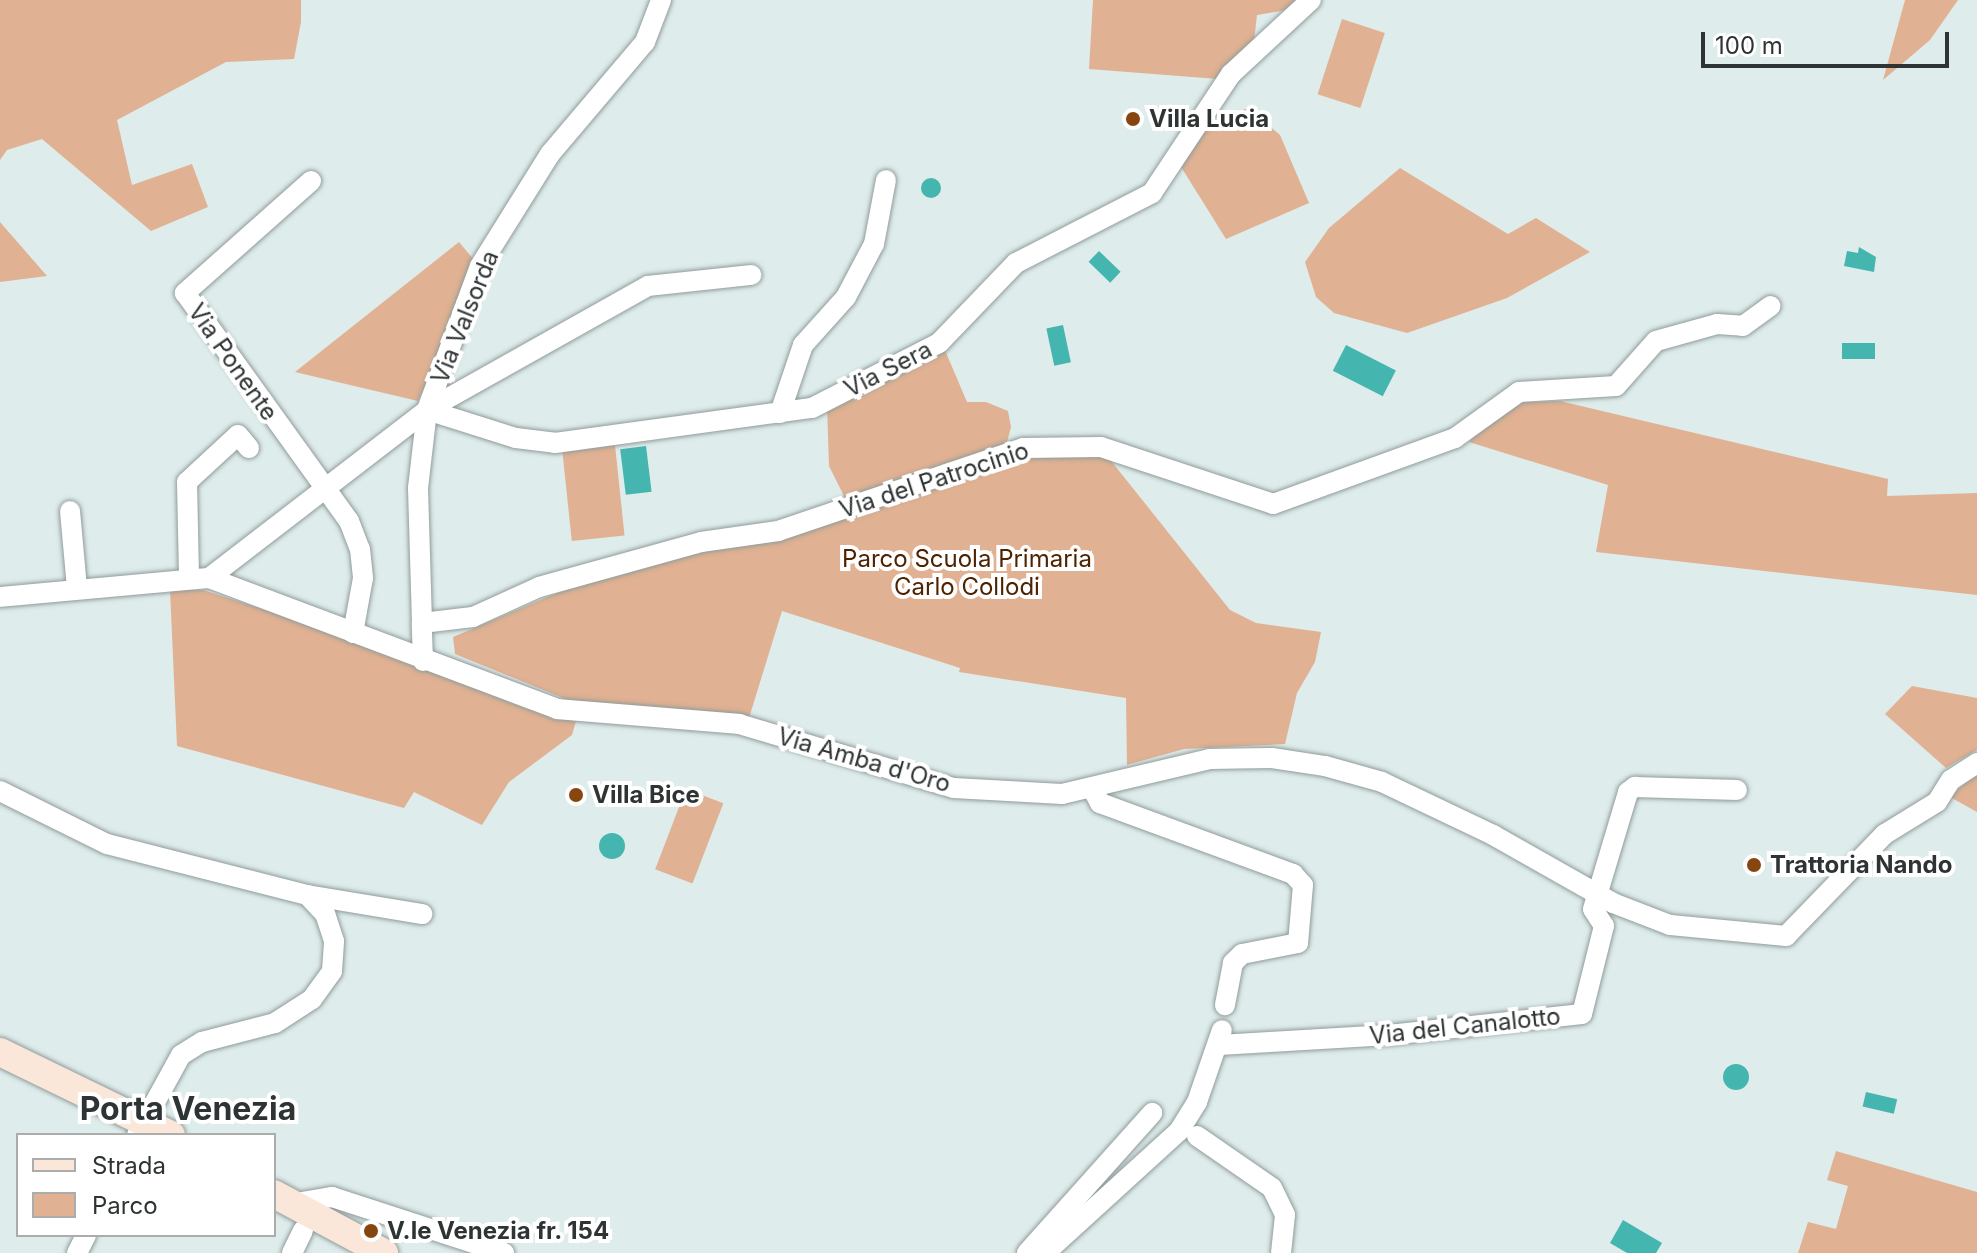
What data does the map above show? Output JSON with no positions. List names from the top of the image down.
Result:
{
  "streets": {
    "street": [
      "Via Valsorda",
      "Via Ponente",
      "Via Sera",
      "Via del Patrocinio",
      "Via Amba d'Oro",
      "Via del Canalotto"
    ]
  },
  "crossings": [
    ["Via Valsorda", "Via Ponente"],
    ["Via Valsorda", "Via Sera"],
    ["Via Valsorda", "Via Amba d'Oro"],
    ["Via Amba d'Oro", "Via del Canalotto"]
  ],
  "districts": ["Porta Venezia"],
  "parks": ["Parco Scuola Primaria Carlo Collodi"],
  "places": [
    "Villa Lucia",
    "Villa Bice",
    "Trattoria Nando",
    "V.le Venezia fr. 154"
  ],
  "legend": ["Strada", "Parco"],
  "scale_bar": "100 m"
}
